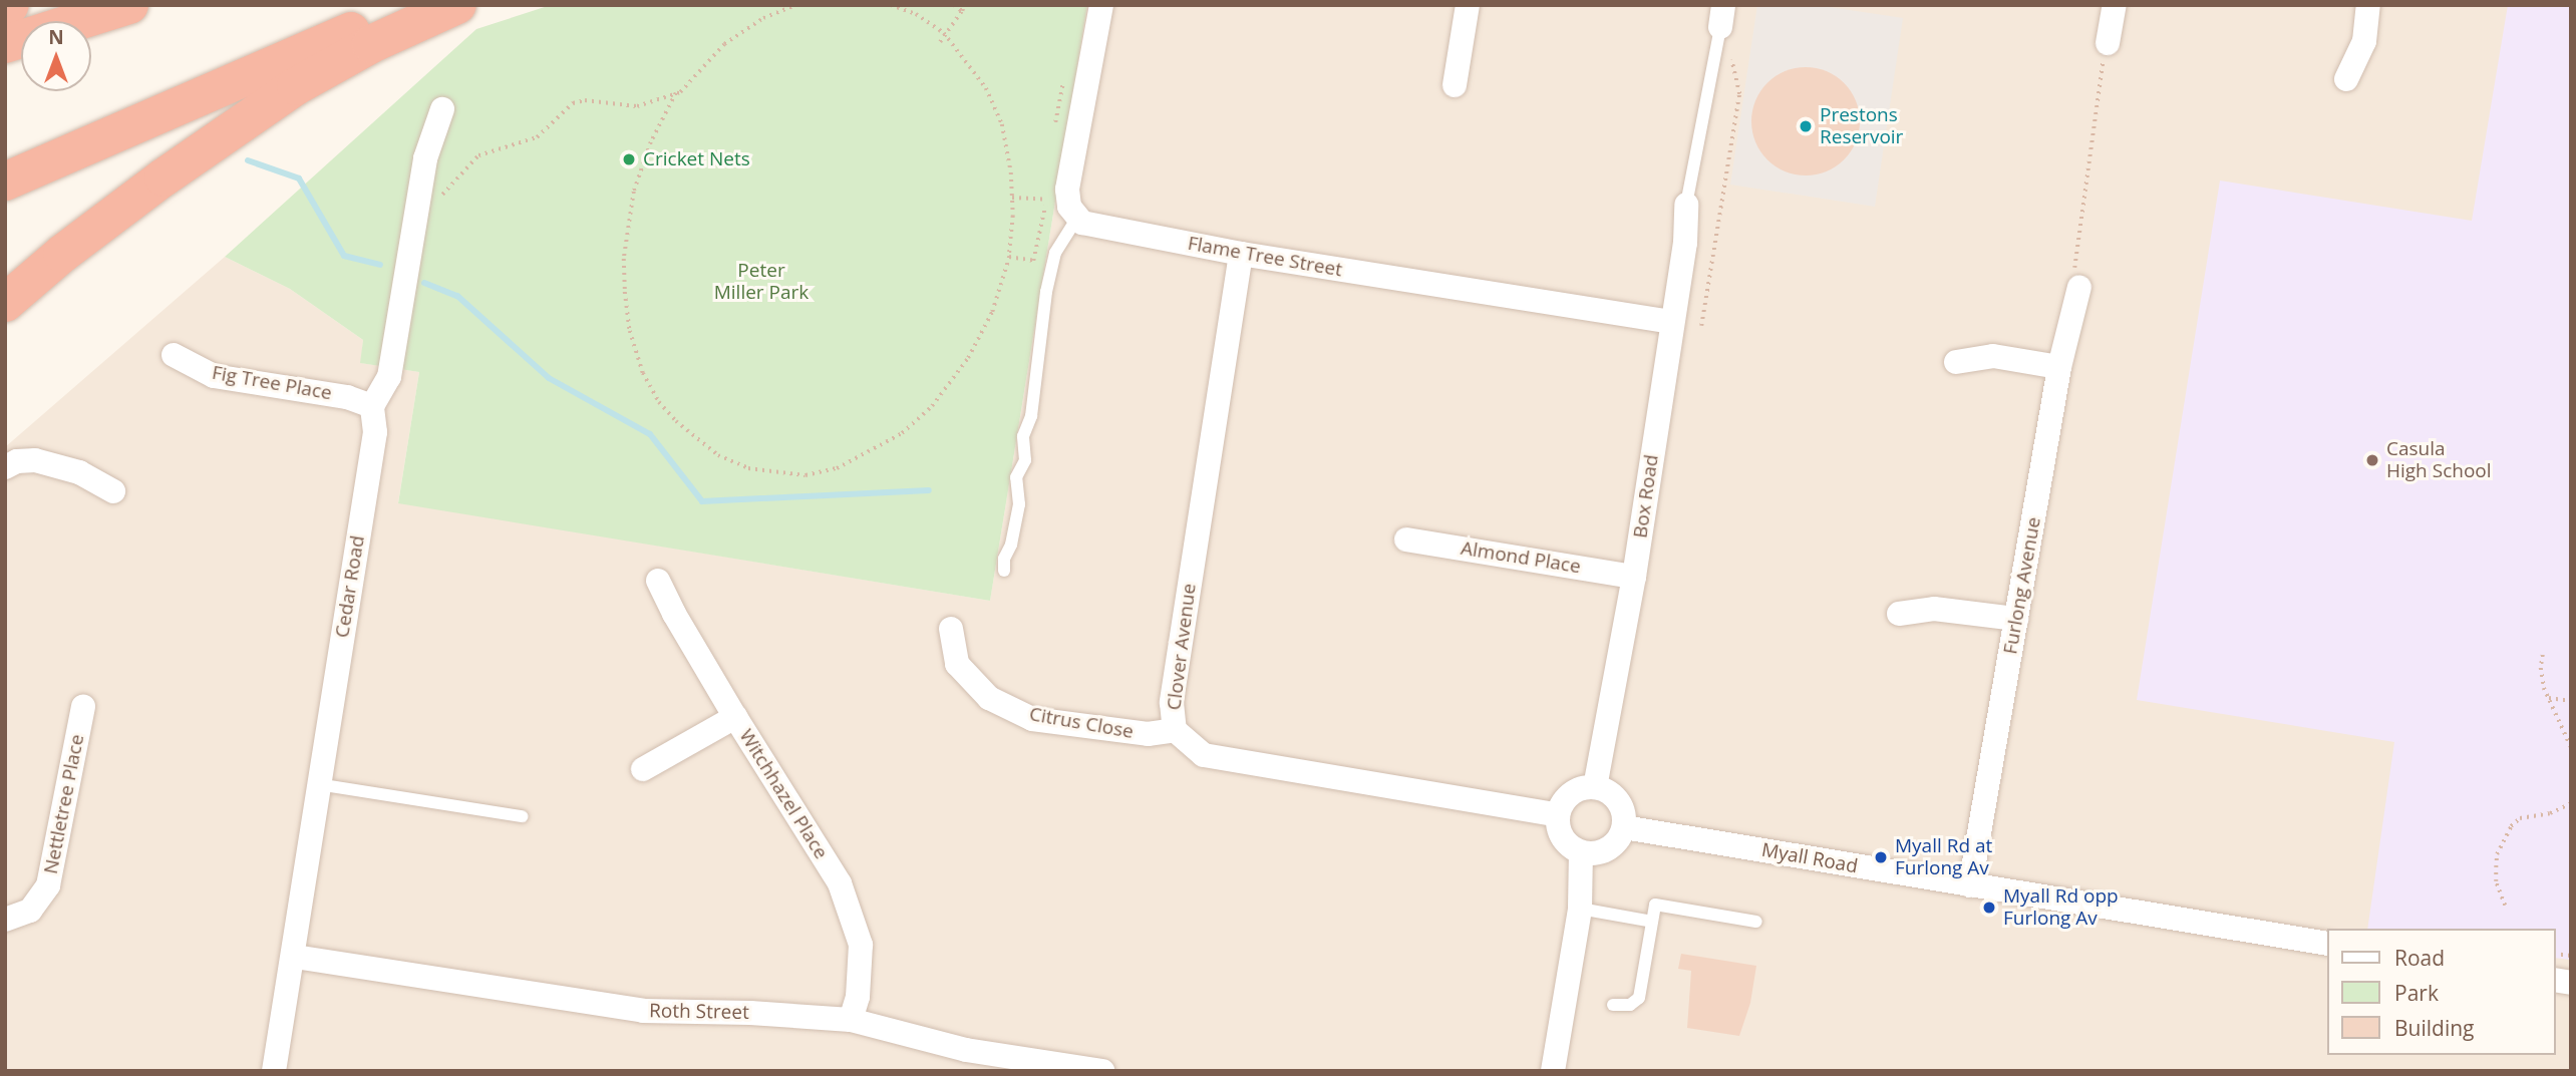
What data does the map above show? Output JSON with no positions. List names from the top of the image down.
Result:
{
  "streets": {
    "street": [
      "Flame Tree Street",
      "Fig Tree Place",
      "Box Road",
      "Almond Place",
      "Furlong Avenue",
      "Cedar Road",
      "Clover Avenue",
      "Citrus Close",
      "Witchhazel Place",
      "Nettletree Place",
      "Myall Road",
      "Roth Street"
    ]
  },
  "crossings": [
    ["Flame Tree Street", "Box Road"],
    ["Flame Tree Street", "Clover Avenue"],
    ["Fig Tree Place", "Cedar Road"],
    ["Box Road", "Almond Place"],
    ["Box Road", "Clover Avenue"],
    ["Box Road", "Myall Road"],
    ["Furlong Avenue", "Myall Road"],
    ["Cedar Road", "Roth Street"],
    ["Clover Avenue", "Citrus Close"],
    ["Clover Avenue", "Myall Road"],
    ["Witchhazel Place", "Roth Street"]
  ],
  "parks": ["Peter Miller Park"],
  "places": [
    "Prestons Reservoir",
    "Cricket Nets",
    "Casula High School",
    "Myall Rd at Furlong Av",
    "Myall Rd opp Furlong Av"
  ],
  "legend": ["Road", "Park", "Building"],
  "north": "top"
}
